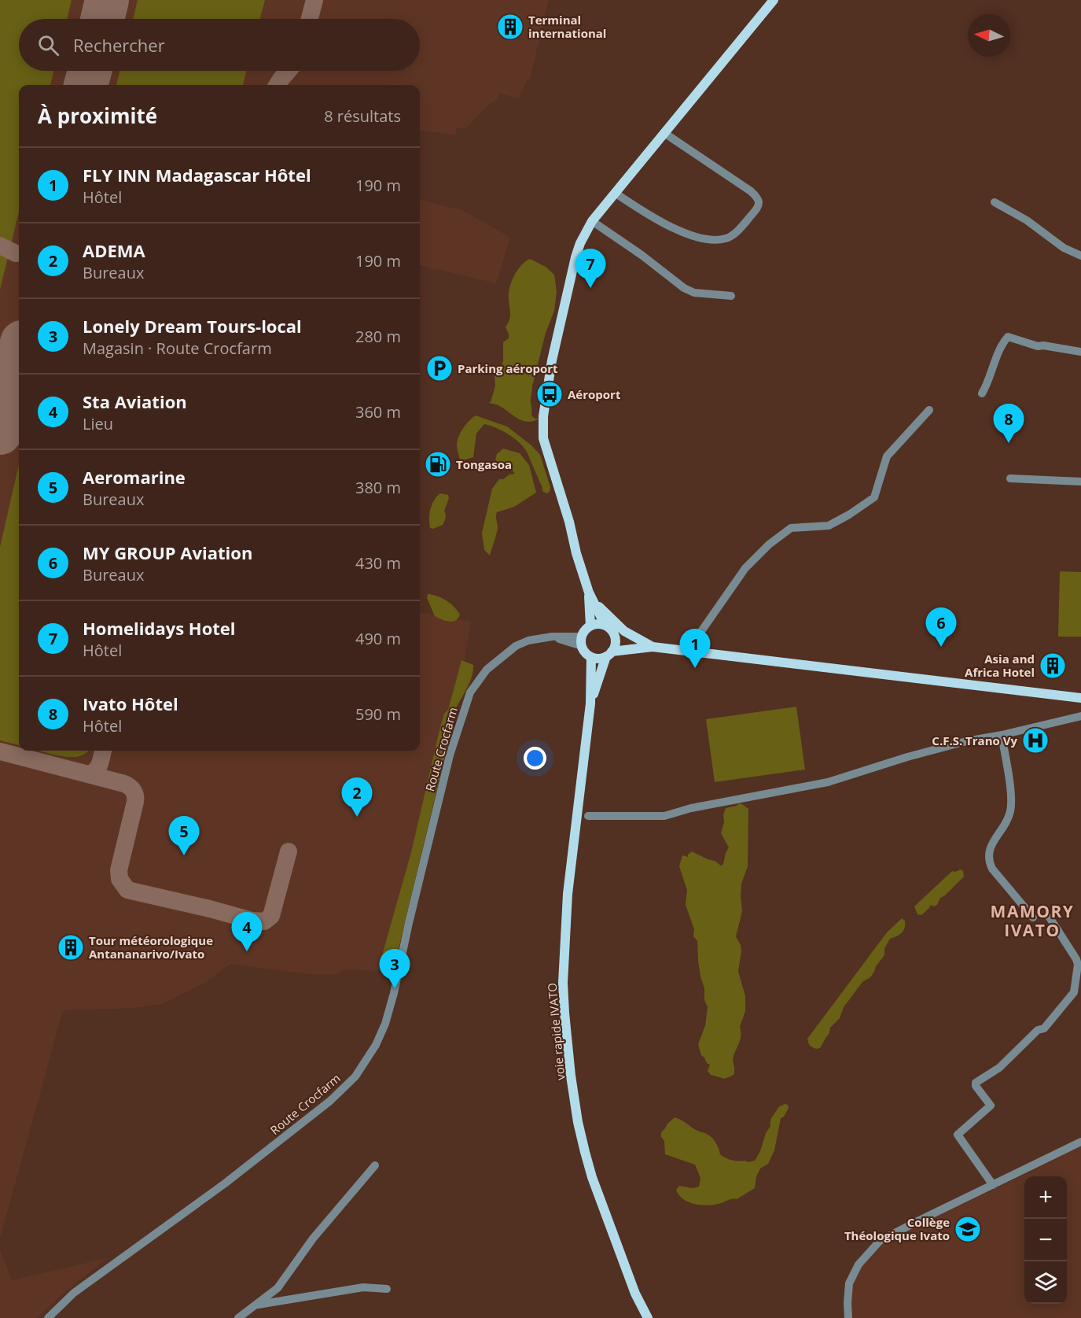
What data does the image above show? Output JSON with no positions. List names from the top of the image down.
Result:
{
  "streets": {
    "main road": ["voie rapide IVATO"],
    "street": ["Route Crocfarm"]
  },
  "districts": ["MAMORY IVATO"],
  "places": {
    "building": ["Terminal international", "Asia and Africa Hotel", "Tour météorologique Antananarivo/Ivato"],
    "parking": ["Parking aéroport"],
    "bus stop": ["Aéroport"],
    "fuel station": ["Tongasoa"],
    "hospital": ["C.F.S. Trano Vy"],
    "school or university": ["Collège Théologique Ivato"]
  },
  "north": "left",
  "page": {
    "search": "Rechercher",
    "heading": ["À proximité", "8 résultats"],
    "list": [
      {
        "mark": "1",
        "name": "FLY INN Madagascar Hôtel",
        "note": "Hôtel",
        "value": "190 m"
      },
      {
        "mark": "2",
        "name": "ADEMA",
        "note": "Bureaux",
        "value": "190 m"
      },
      {
        "mark": "3",
        "name": "Lonely Dream Tours-local",
        "note": "Magasin · Route Crocfarm",
        "value": "280 m"
      },
      {
        "mark": "4",
        "name": "Sta Aviation",
        "note": "Lieu",
        "value": "360 m"
      },
      {
        "mark": "5",
        "name": "Aeromarine",
        "note": "Bureaux",
        "value": "380 m"
      },
      {
        "mark": "6",
        "name": "MY GROUP Aviation",
        "note": "Bureaux",
        "value": "430 m"
      },
      {
        "mark": "7",
        "name": "Homelidays Hotel",
        "note": "Hôtel",
        "value": "490 m"
      },
      {
        "mark": "8",
        "name": "Ivato Hôtel",
        "note": "Hôtel",
        "value": "590 m"
      }
    ],
    "pins": [
      "7",
      "8",
      "6",
      "1",
      "2",
      "5",
      "4",
      "3"
    ],
    "map_buttons": ["+", "−"]
  }
}
